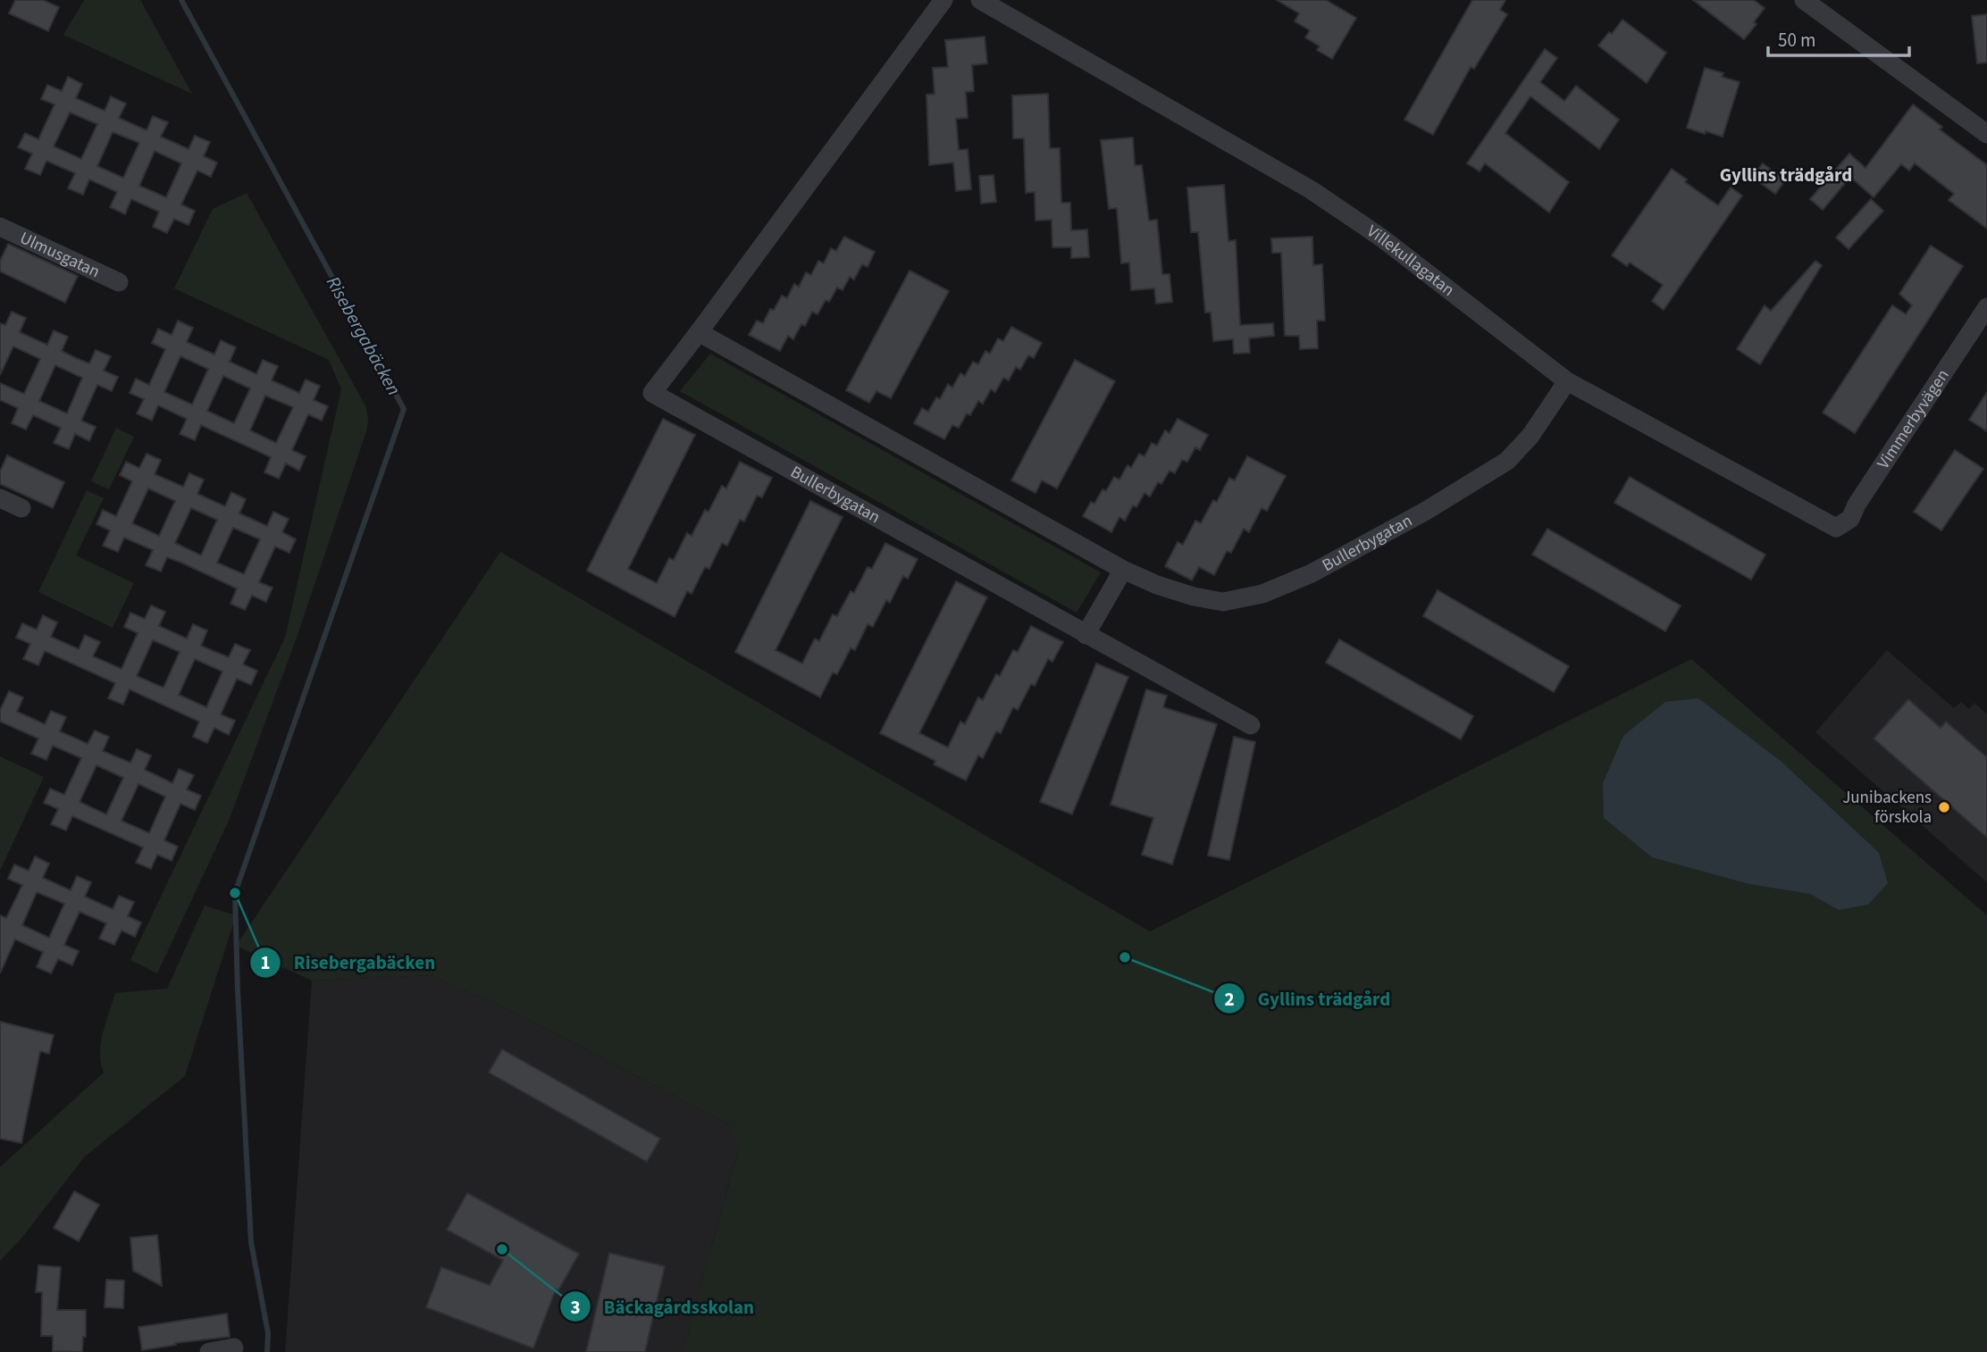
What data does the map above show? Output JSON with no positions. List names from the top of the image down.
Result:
{
  "streets": {
    "street": [
      "Ulmusgatan",
      "Villekullagatan",
      "Vimmerbyvägen",
      "Bullerbygatan"
    ]
  },
  "crossings": [
    ["Villekullagatan", "Vimmerbyvägen"],
    ["Villekullagatan", "Bullerbygatan"]
  ],
  "districts": ["Gyllins trädgård"],
  "water": ["Risebergabäcken"],
  "places": [
    "Junibackens förskola",
    "Risebergabäcken",
    "Gyllins trädgård",
    "Bäckagårdsskolan"
  ],
  "scale_bar": "50 m"
}
